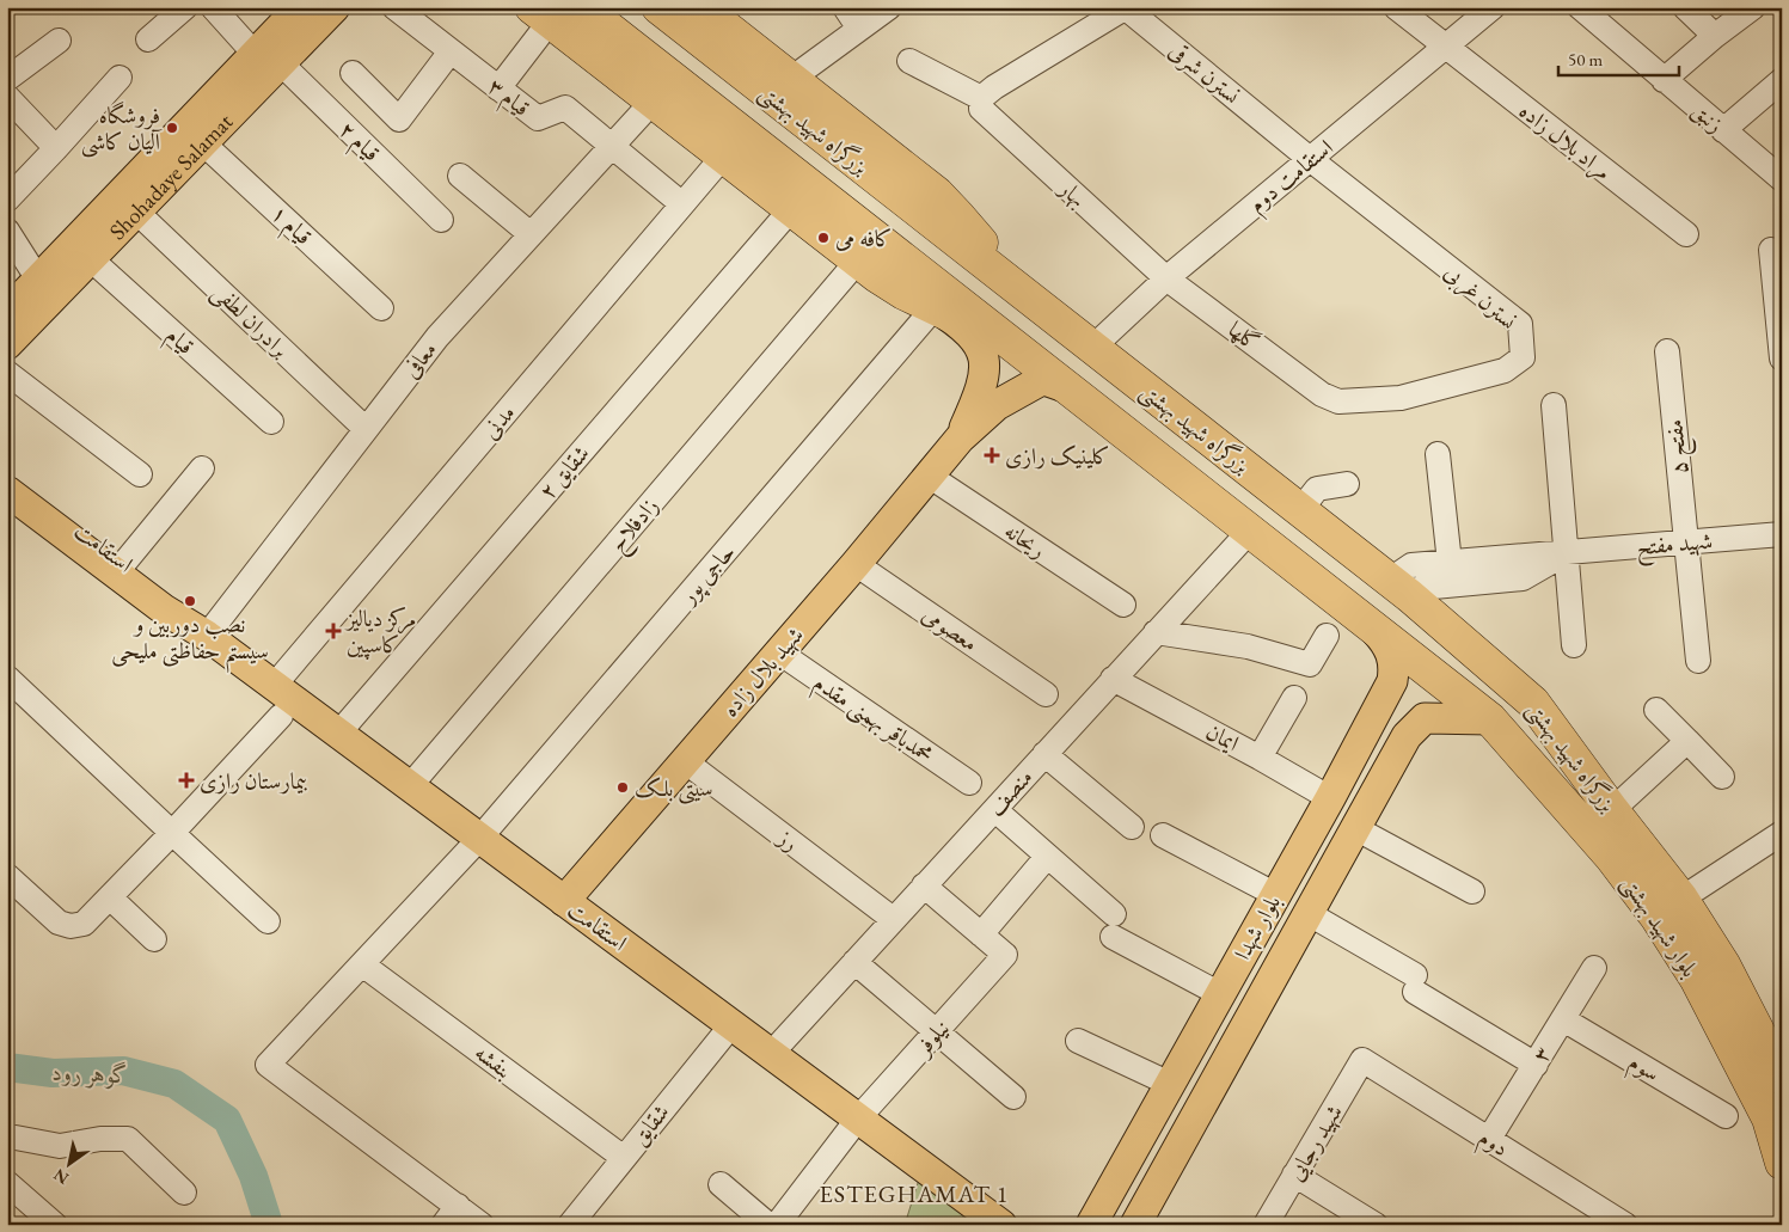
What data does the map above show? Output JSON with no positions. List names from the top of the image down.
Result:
{
  "streets": {
    "highway": ["بزرگراه شهید بهشتی", "بلوار شهید بهشتی"],
    "main road": [
      "Shohadaye Salamat",
      "استقامت",
      "شهید بلال زاده",
      "بلوار شهدا"
    ],
    "street": [
      "نسترن شرقی",
      "قیام ۳",
      "زنبق",
      "قیام ۲",
      "مراد بلال زاده",
      "استقامت دوم",
      "بهار",
      "قیام ۱",
      "نسترن غربی",
      "برادران لطفی",
      "گلها",
      "قیام",
      "معافی",
      "مدنی",
      "مفتح ۵",
      "شقایق ۲",
      "زادفلاح",
      "ریحانه",
      "شهید مفتح",
      "حاجی پور",
      "معصومی",
      "محمدباقر بهمنی مقدم",
      "ایمان",
      "منصف",
      "رز",
      "نیلوفر",
      "۳",
      "بنفشه",
      "سوم",
      "شقایق",
      "شهید رجایی",
      "دوم"
    ]
  },
  "crossings": [
    ["نسترن شرقی", "استقامت دوم"],
    ["نسترن شرقی", "بهار"],
    ["نسترن شرقی", "نسترن غربی"],
    ["قیام ۳", "معافی"],
    ["قیام ۳", "مدنی"],
    ["بزرگراه شهید بهشتی", "استقامت دوم"],
    ["بزرگراه شهید بهشتی", "زادفلاح"],
    ["بزرگراه شهید بهشتی", "شهید مفتح"],
    ["بزرگراه شهید بهشتی", "شهید بلال زاده"],
    ["بزرگراه شهید بهشتی", "منصف"],
    ["بزرگراه شهید بهشتی", "بلوار شهید بهشتی"],
    ["بزرگراه شهید بهشتی", "بلوار شهدا"],
    ["قیام ۲", "Shohadaye Salamat"],
    ["مراد بلال زاده", "استقامت دوم"],
    ["Shohadaye Salamat", "قیام ۱"],
    ["Shohadaye Salamat", "برادران لطفی"],
    ["Shohadaye Salamat", "قیام"],
    ["استقامت دوم", "بهار"],
    ["استقامت دوم", "نسترن غربی"],
    ["استقامت دوم", "گلها"],
    ["بهار", "گلها"],
    ["نسترن غربی", "گلها"],
    ["برادران لطفی", "معافی"],
    ["معافی", "استقامت"],
    ["مدنی", "استقامت"],
    ["مفتح ۵", "شهید مفتح"],
    ["شقایق ۲", "استقامت"],
    ["زادفلاح", "استقامت"],
    ["ریحانه", "شهید بلال زاده"],
    ["استقامت", "حاجی پور"],
    ["استقامت", "شهید بلال زاده"],
    ["استقامت", "منصف"],
    ["استقامت", "نیلوفر"],
    ["استقامت", "شقایق"],
    ["حاجی پور", "شهید بلال زاده"],
    ["معصومی", "شهید بلال زاده"],
    ["شهید بلال زاده", "محمدباقر بهمنی مقدم"],
    ["شهید بلال زاده", "رز"],
    ["ایمان", "منصف"],
    ["ایمان", "بلوار شهدا"],
    ["منصف", "رز"],
    ["بلوار شهید بهشتی", "بلوار شهدا"],
    ["۳", "سوم"],
    ["۳", "دوم"],
    ["بنفشه", "شقایق"],
    ["شهید رجایی", "دوم"]
  ],
  "districts": ["ESTEGHAMAT 1"],
  "water": ["گوهر رود"],
  "places": {
    "other": [
      "فروشگاه آلیان کاشی",
      "کافه می",
      "نصب دوربین و سیستم حفاظتی ملیحی",
      "سیتی بلک"
    ],
    "health": ["کلینیک رازی", "مرکز دیالیز کاسپین", "بیمارستان رازی"]
  },
  "scale_bar": "50 m",
  "north": "bottom left"
}
